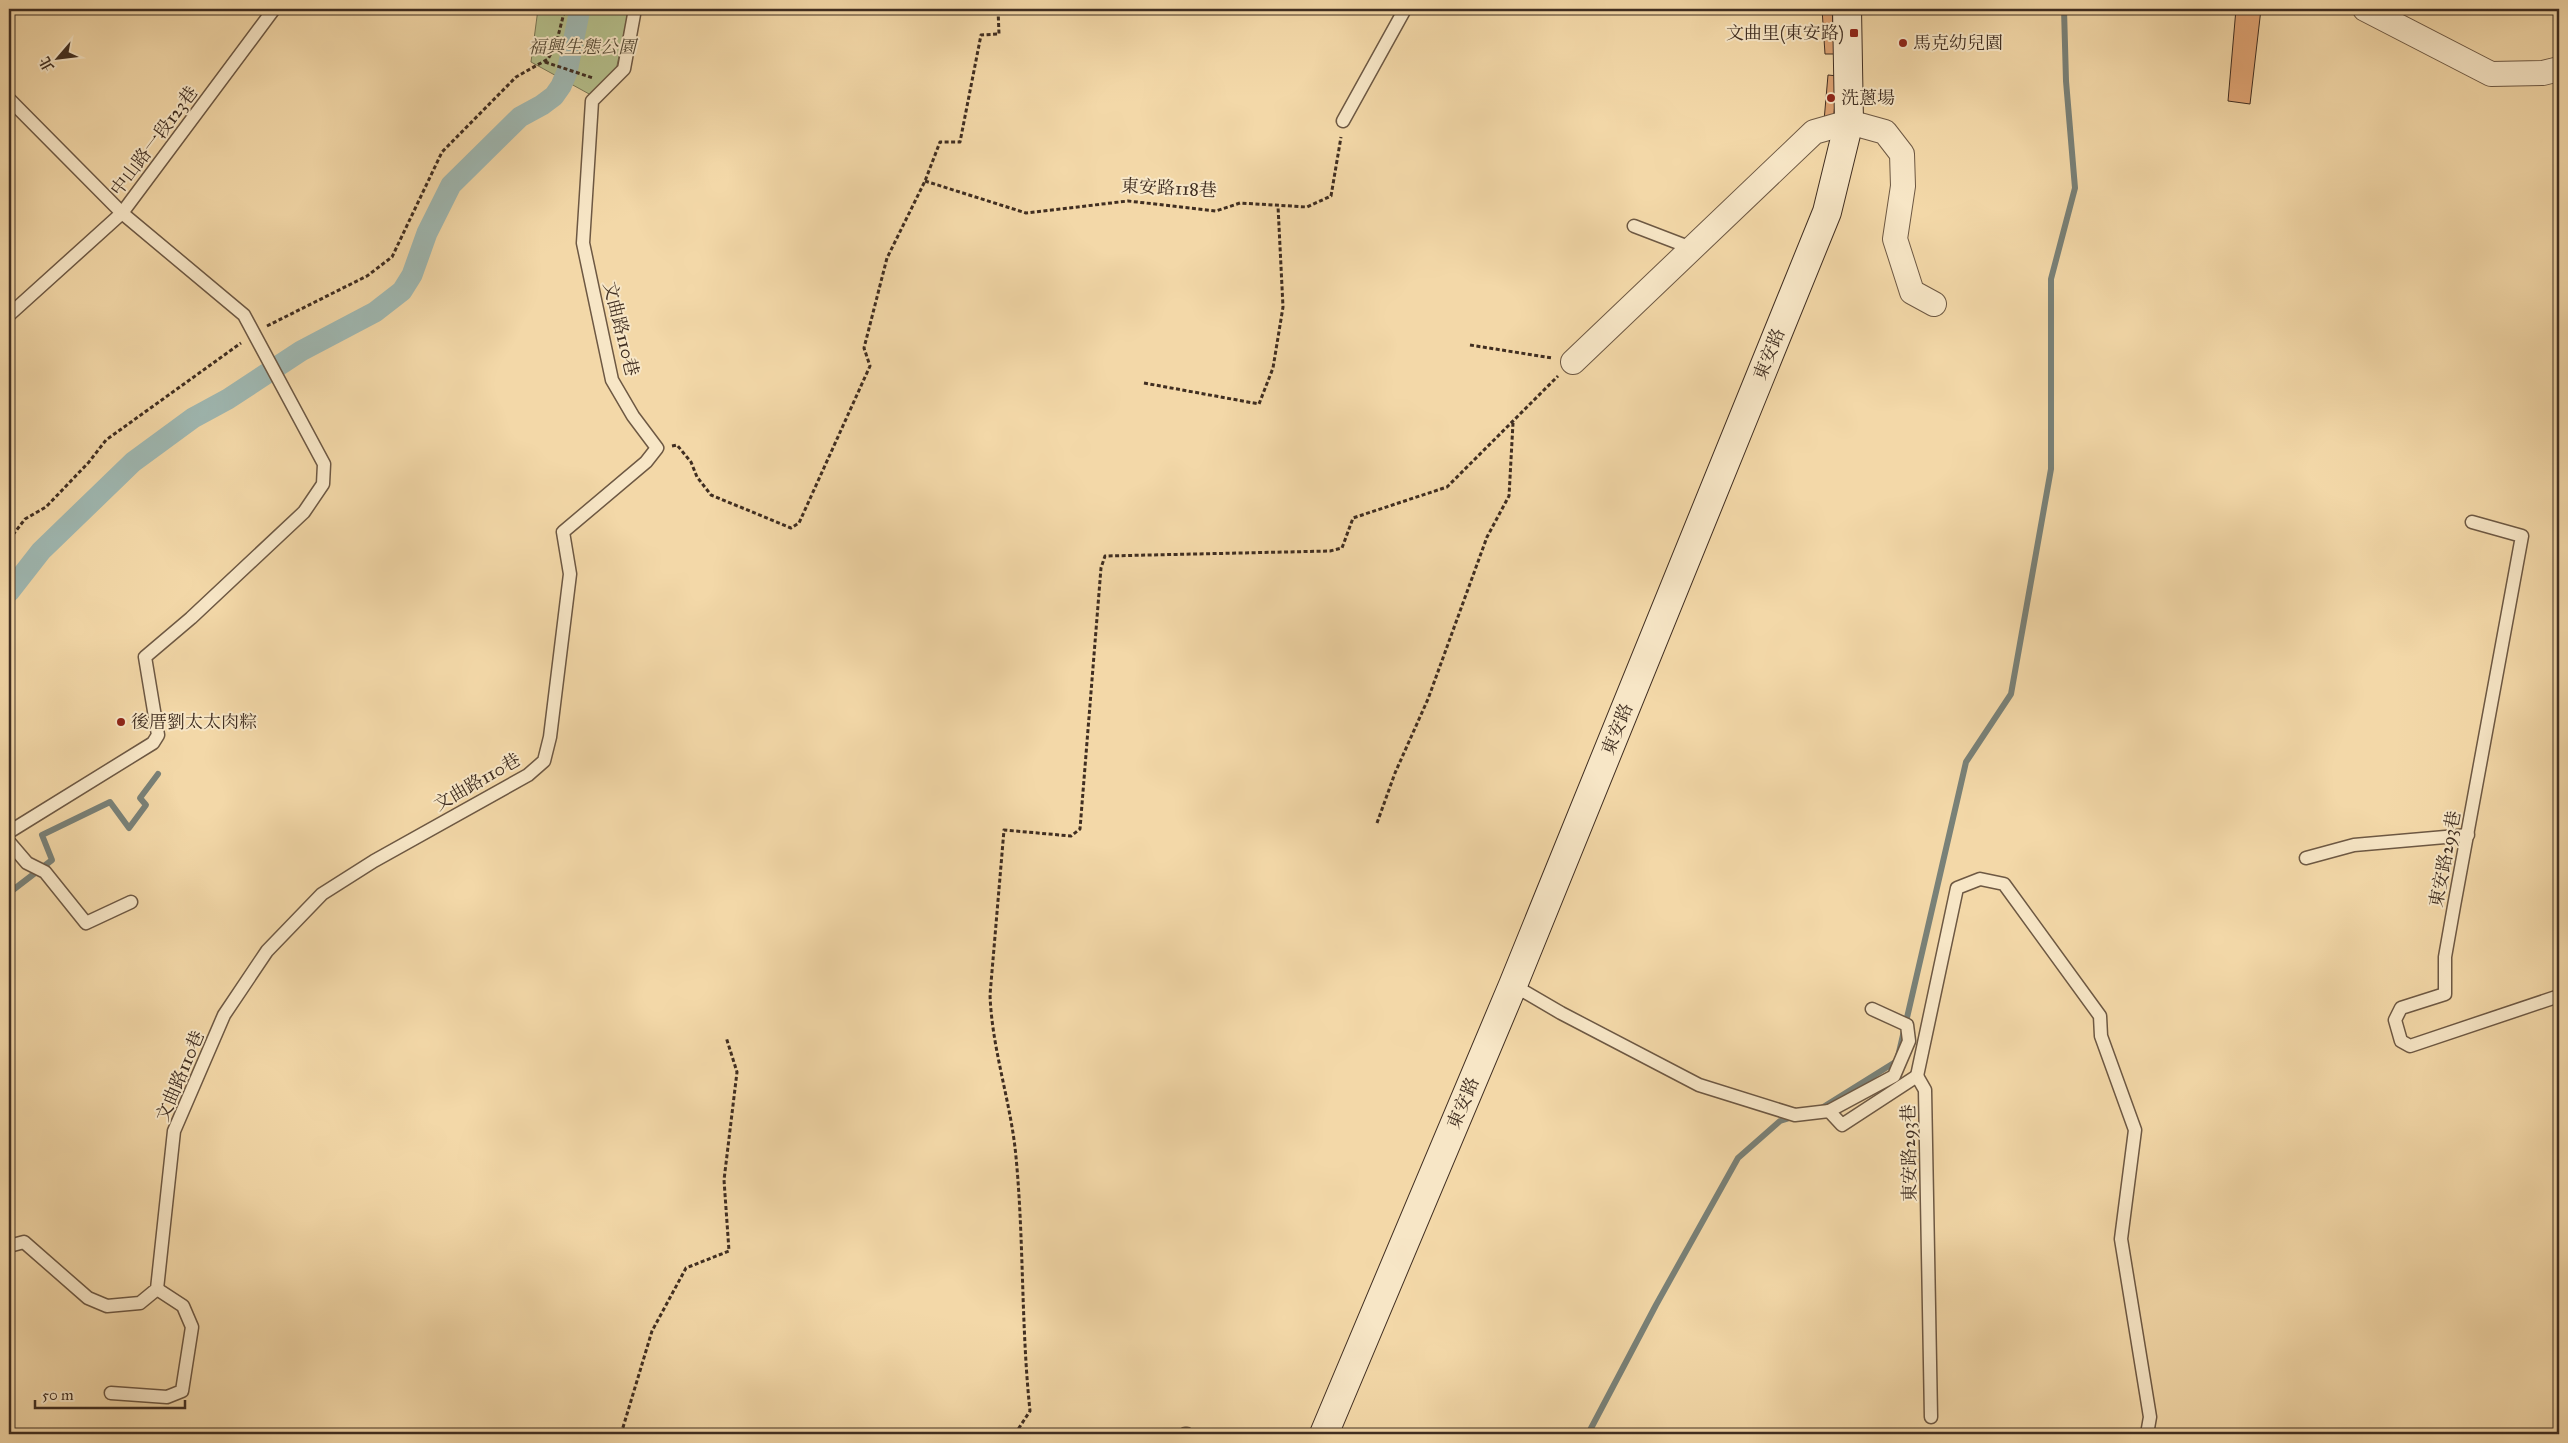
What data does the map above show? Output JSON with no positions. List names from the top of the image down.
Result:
{
  "streets": {
    "street": ["東安路"],
    "lane": ["中山路一段123巷", "文曲路110巷", "東安路293巷"],
    "path": ["東安路118巷"]
  },
  "parks": ["福興生態公園"],
  "places": {
    "transit": ["文曲里(東安路)"],
    "other": ["馬克幼兒園", "洗蔥場", "後厝劉太太肉粽"]
  },
  "scale_bar": "50 m",
  "north": "bottom left"
}
